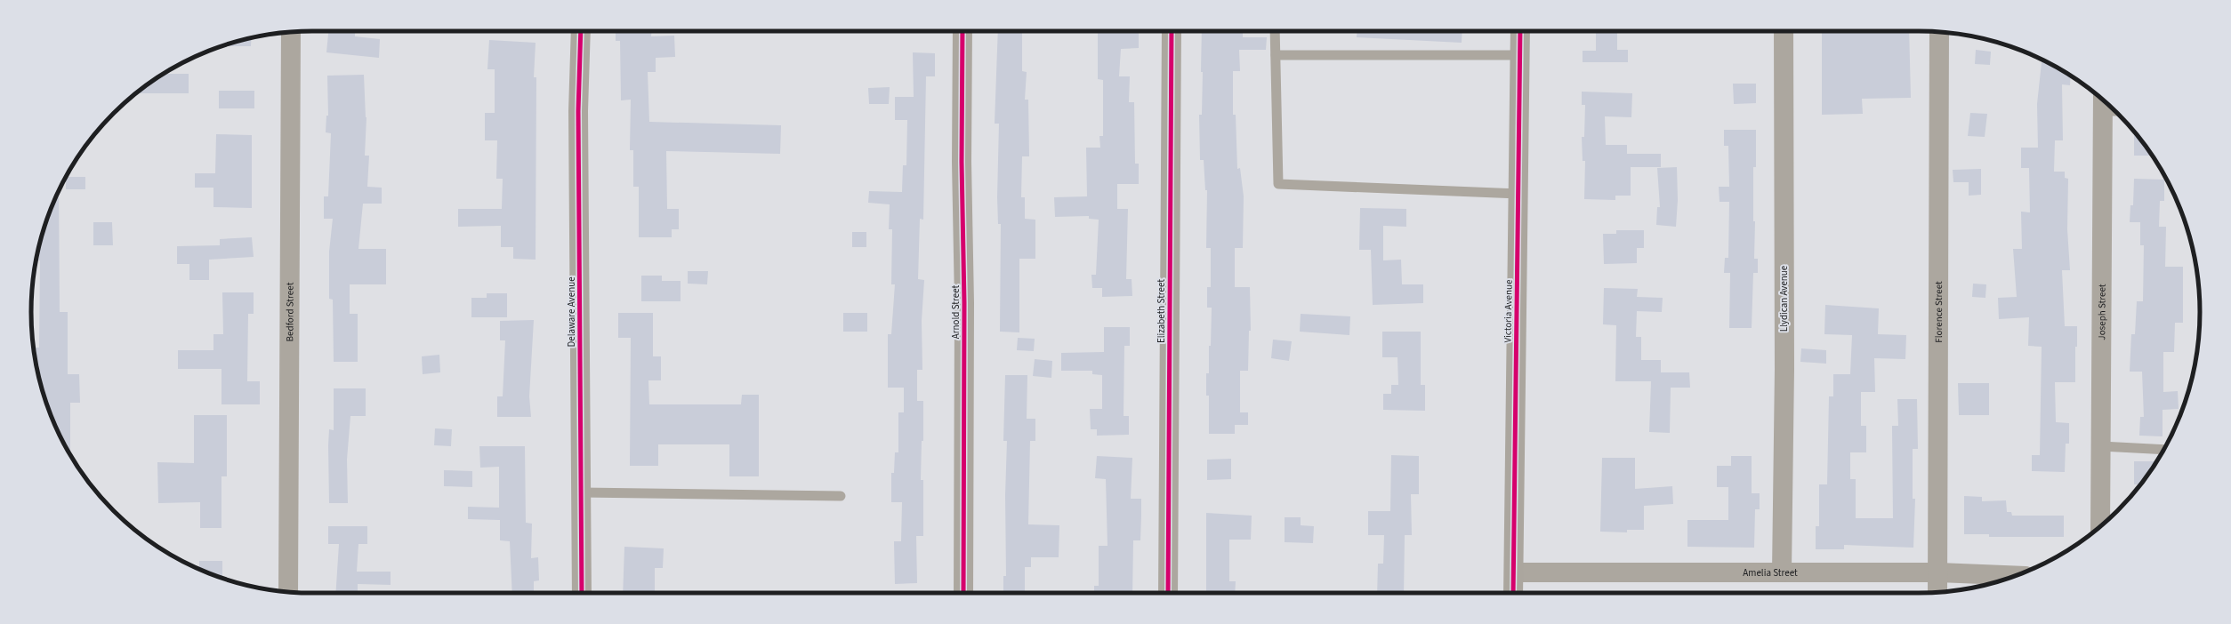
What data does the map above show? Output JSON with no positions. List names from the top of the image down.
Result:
{
  "streets": {
    "street": [
      "Llydican Avenue",
      "Elizabeth Street",
      "Victoria Avenue",
      "Bedford Street",
      "Delaware Avenue",
      "Arnold Street",
      "Florence Street",
      "Joseph Street",
      "Amelia Street"
    ]
  },
  "crossings": [
    ["Llydican Avenue", "Amelia Street"],
    ["Victoria Avenue", "Amelia Street"],
    ["Florence Street", "Amelia Street"]
  ]
}
